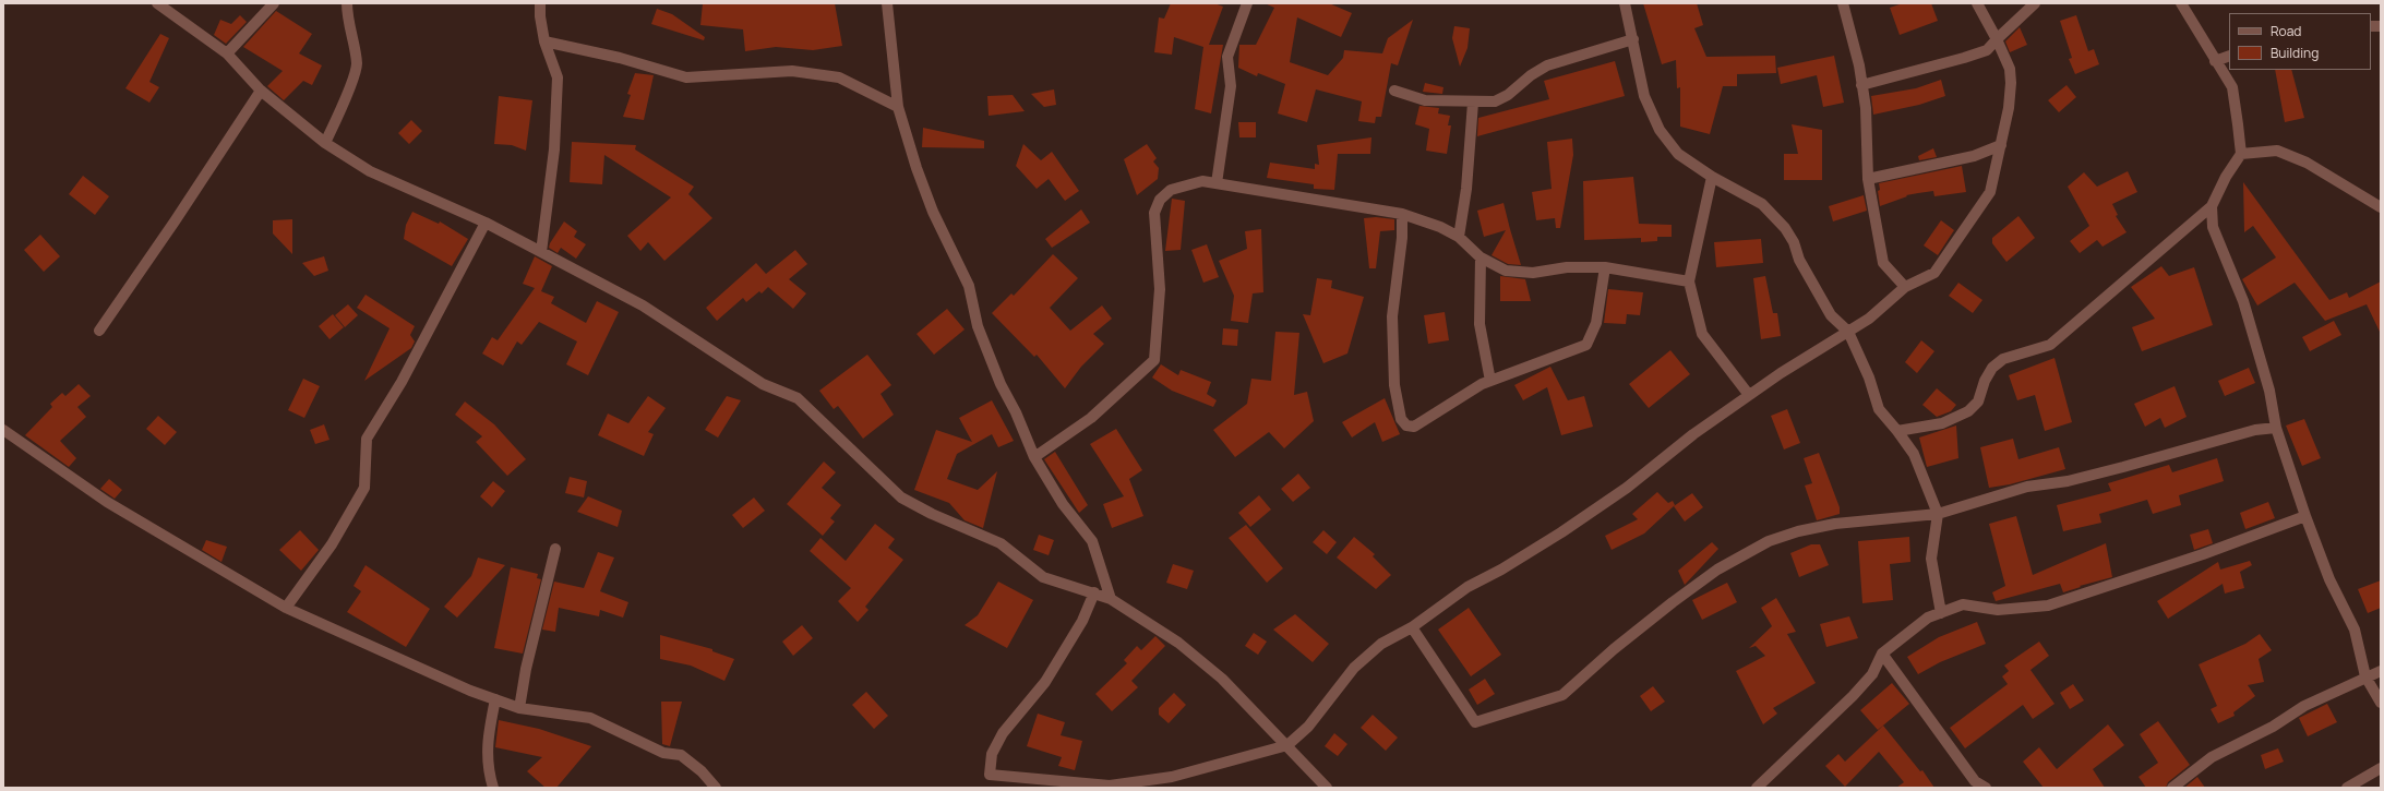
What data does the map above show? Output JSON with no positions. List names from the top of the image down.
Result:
{
  "legend": ["Road", "Building"]
}
